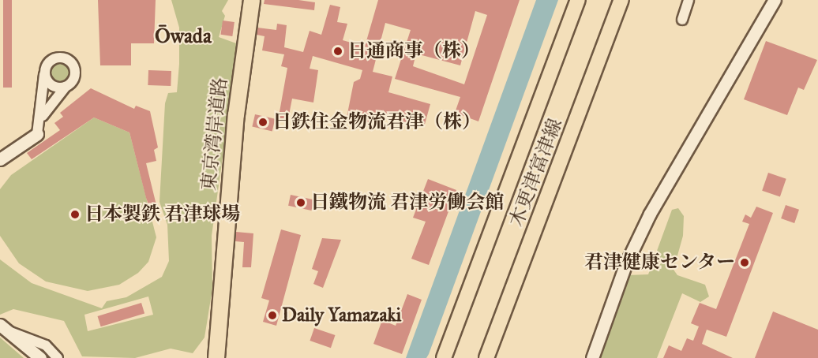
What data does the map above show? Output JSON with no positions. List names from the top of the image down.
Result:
{
  "streets": {
    "highway": ["東京湾岸道路"],
    "main road": ["木更津富津線"]
  },
  "districts": ["Ōwada"],
  "places": [
    "日通商事（株）",
    "日鉄住金物流君津（株）",
    "日鐵物流 君津労働会館",
    "日本製鉄 君津球場",
    "君津健康センター",
    "Daily Yamazaki"
  ]
}
